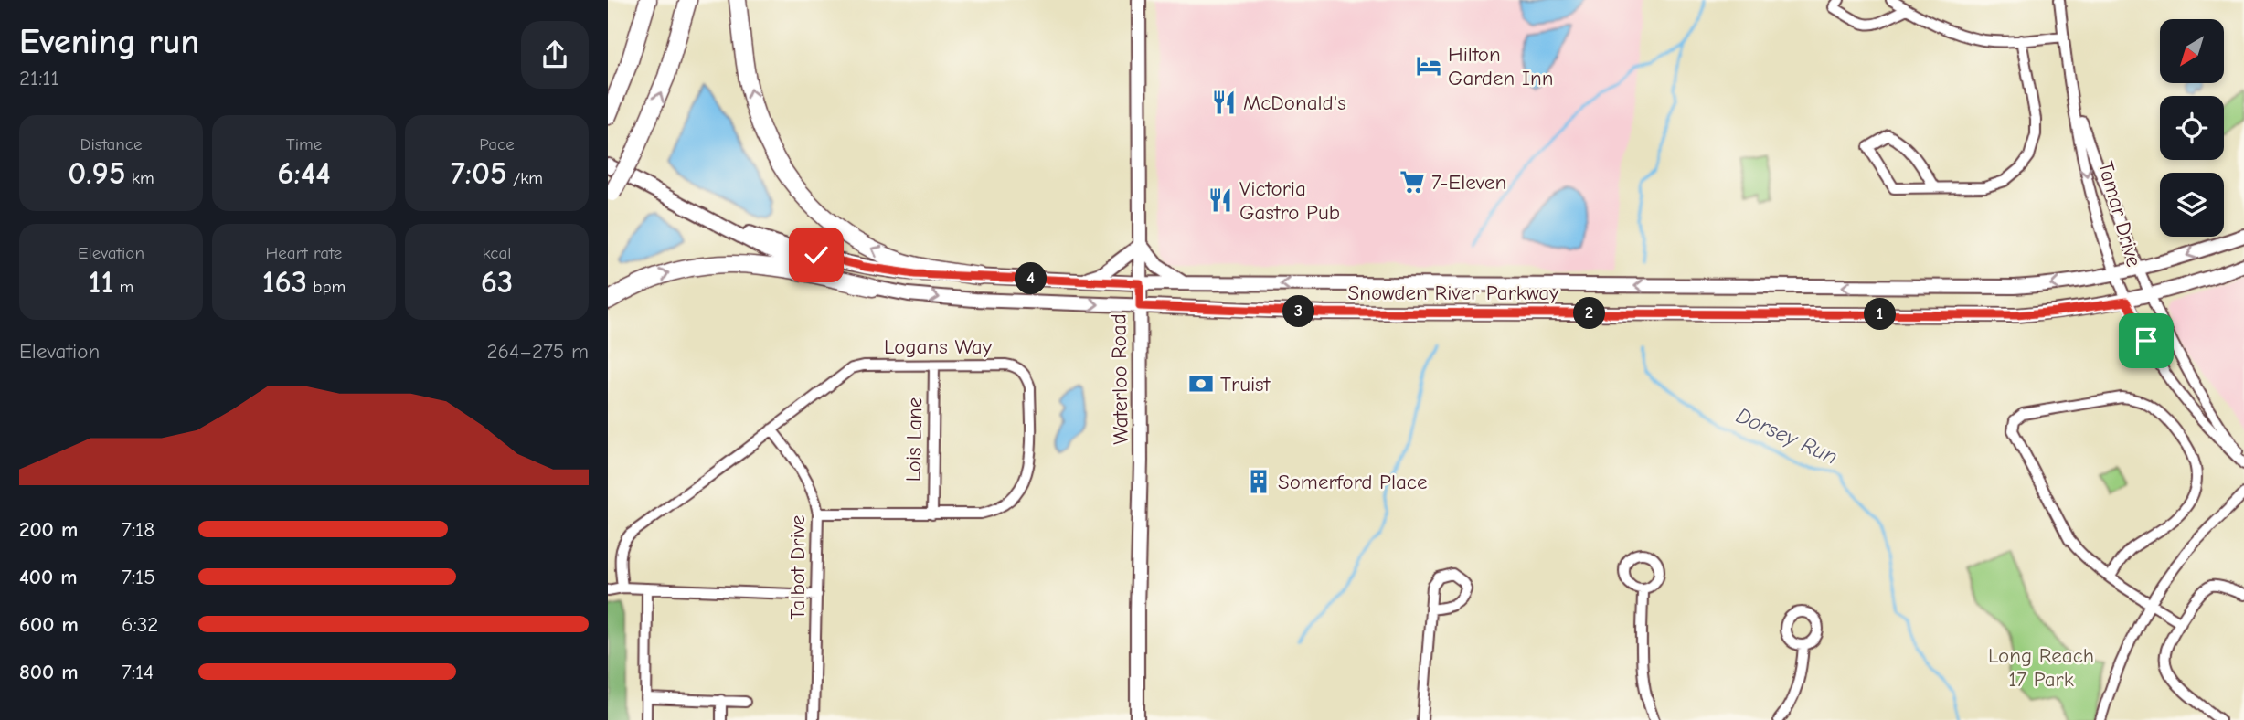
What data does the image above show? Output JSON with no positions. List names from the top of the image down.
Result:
{
  "streets": {
    "main road": ["Snowden River Parkway", "Waterloo Road"],
    "street": [
      "Tamar Drive",
      "Logans Way",
      "Lois Lane",
      "Talbot Drive"
    ]
  },
  "crossings": [
    ["Tamar Drive", "Snowden River Parkway"],
    ["Snowden River Parkway", "Waterloo Road"],
    ["Logans Way", "Lois Lane"],
    ["Logans Way", "Talbot Drive"]
  ],
  "water": ["Dorsey Run"],
  "parks": ["Long Reach 17 Park"],
  "places": {
    "hotel": ["Hilton Garden Inn"],
    "restaurant": ["McDonald's", "Victoria Gastro Pub"],
    "supermarket": ["7-Eleven"],
    "bank": ["Truist"],
    "building": ["Somerford Place"]
  },
  "north": "bottom left",
  "page": {
    "heading": ["Evening run", "21:11"],
    "stats": [
      ["Distance", "0.95 km"],
      ["Time", "6:44"],
      ["Pace", "7:05 /km"],
      ["Elevation", "11 m"],
      ["Heart rate", "163 bpm"],
      ["kcal", "63"]
    ],
    "pins": [
      "4",
      "3",
      "2",
      "1"
    ],
    "chart": ["Elevation", "264–275 m"],
    "list": [
      {
        "name": "200 m",
        "note": "7:18"
      },
      {
        "name": "400 m",
        "note": "7:15"
      },
      {
        "name": "600 m",
        "note": "6:32"
      },
      {
        "name": "800 m",
        "note": "7:14"
      }
    ]
  }
}
